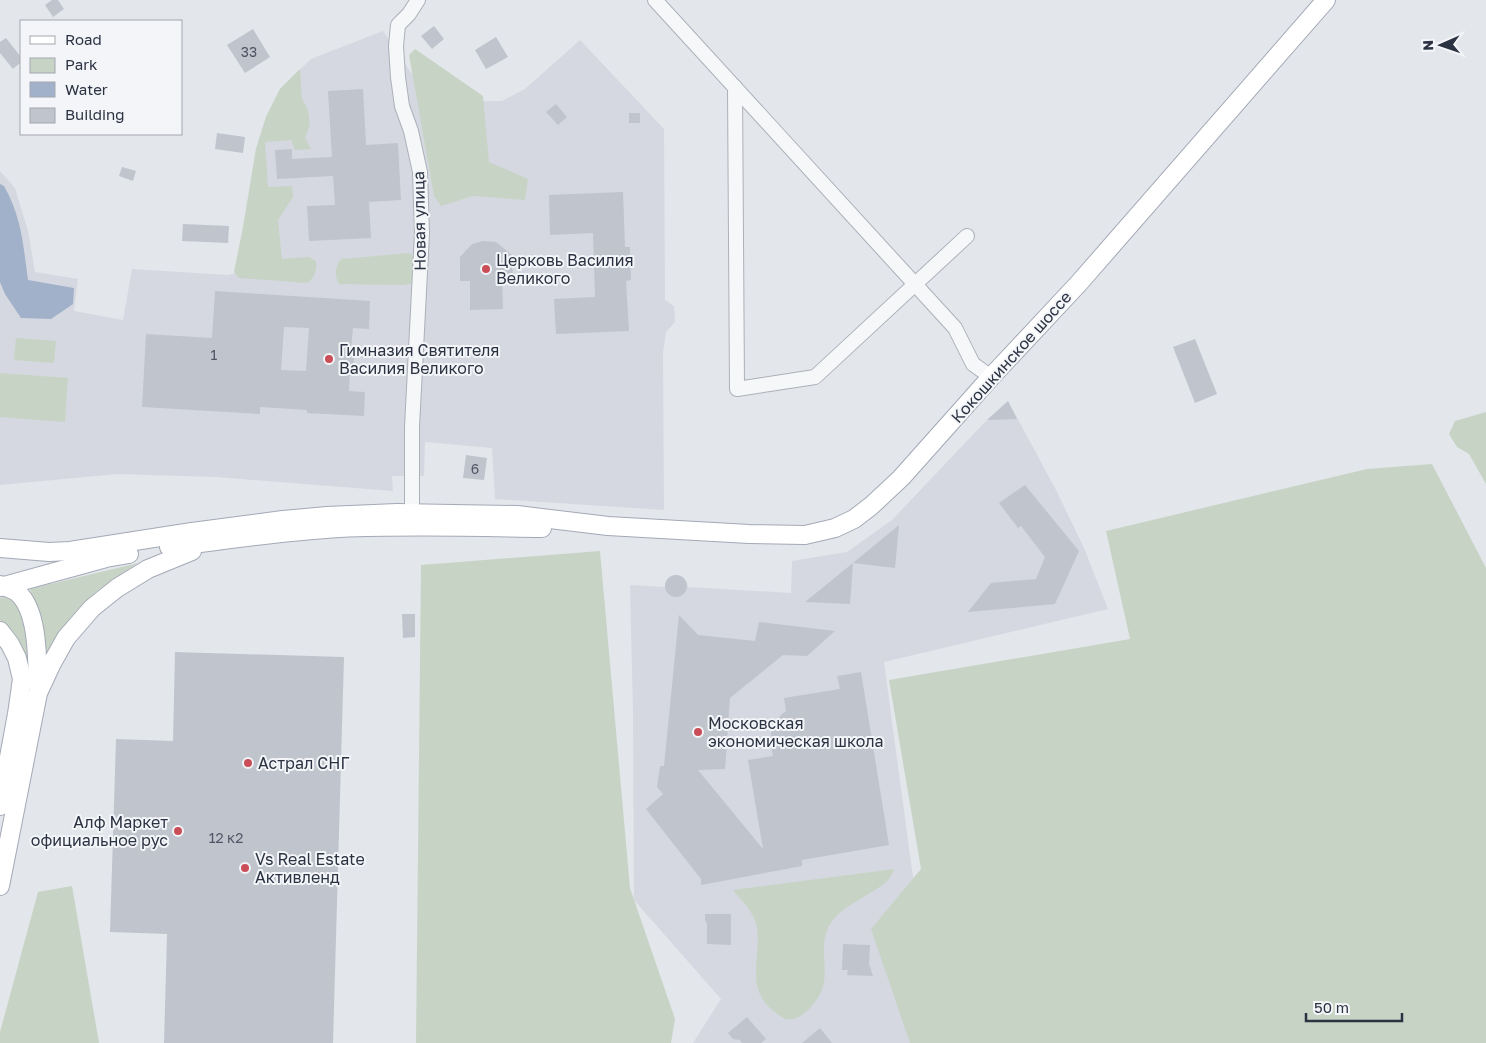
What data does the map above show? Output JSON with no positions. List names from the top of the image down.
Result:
{
  "streets": {
    "main road": ["Кокошкинское шоссе"],
    "street": ["Новая улица"]
  },
  "crossings": [
    ["Новая улица", "Кокошкинское шоссе"]
  ],
  "places": [
    "Церковь Василия Великого",
    "Гимназия Святителя Василия Великого",
    "Московская экономическая школа",
    "Астрал СНГ",
    "Алф Маркет официальное рус",
    "Vs Real Estate Активленд"
  ],
  "house_numbers": [
    "33",
    "1",
    "6",
    "12 к2"
  ],
  "legend": [
    "Road",
    "Park",
    "Water",
    "Building"
  ],
  "scale_bar": "50 m",
  "north": "left"
}
